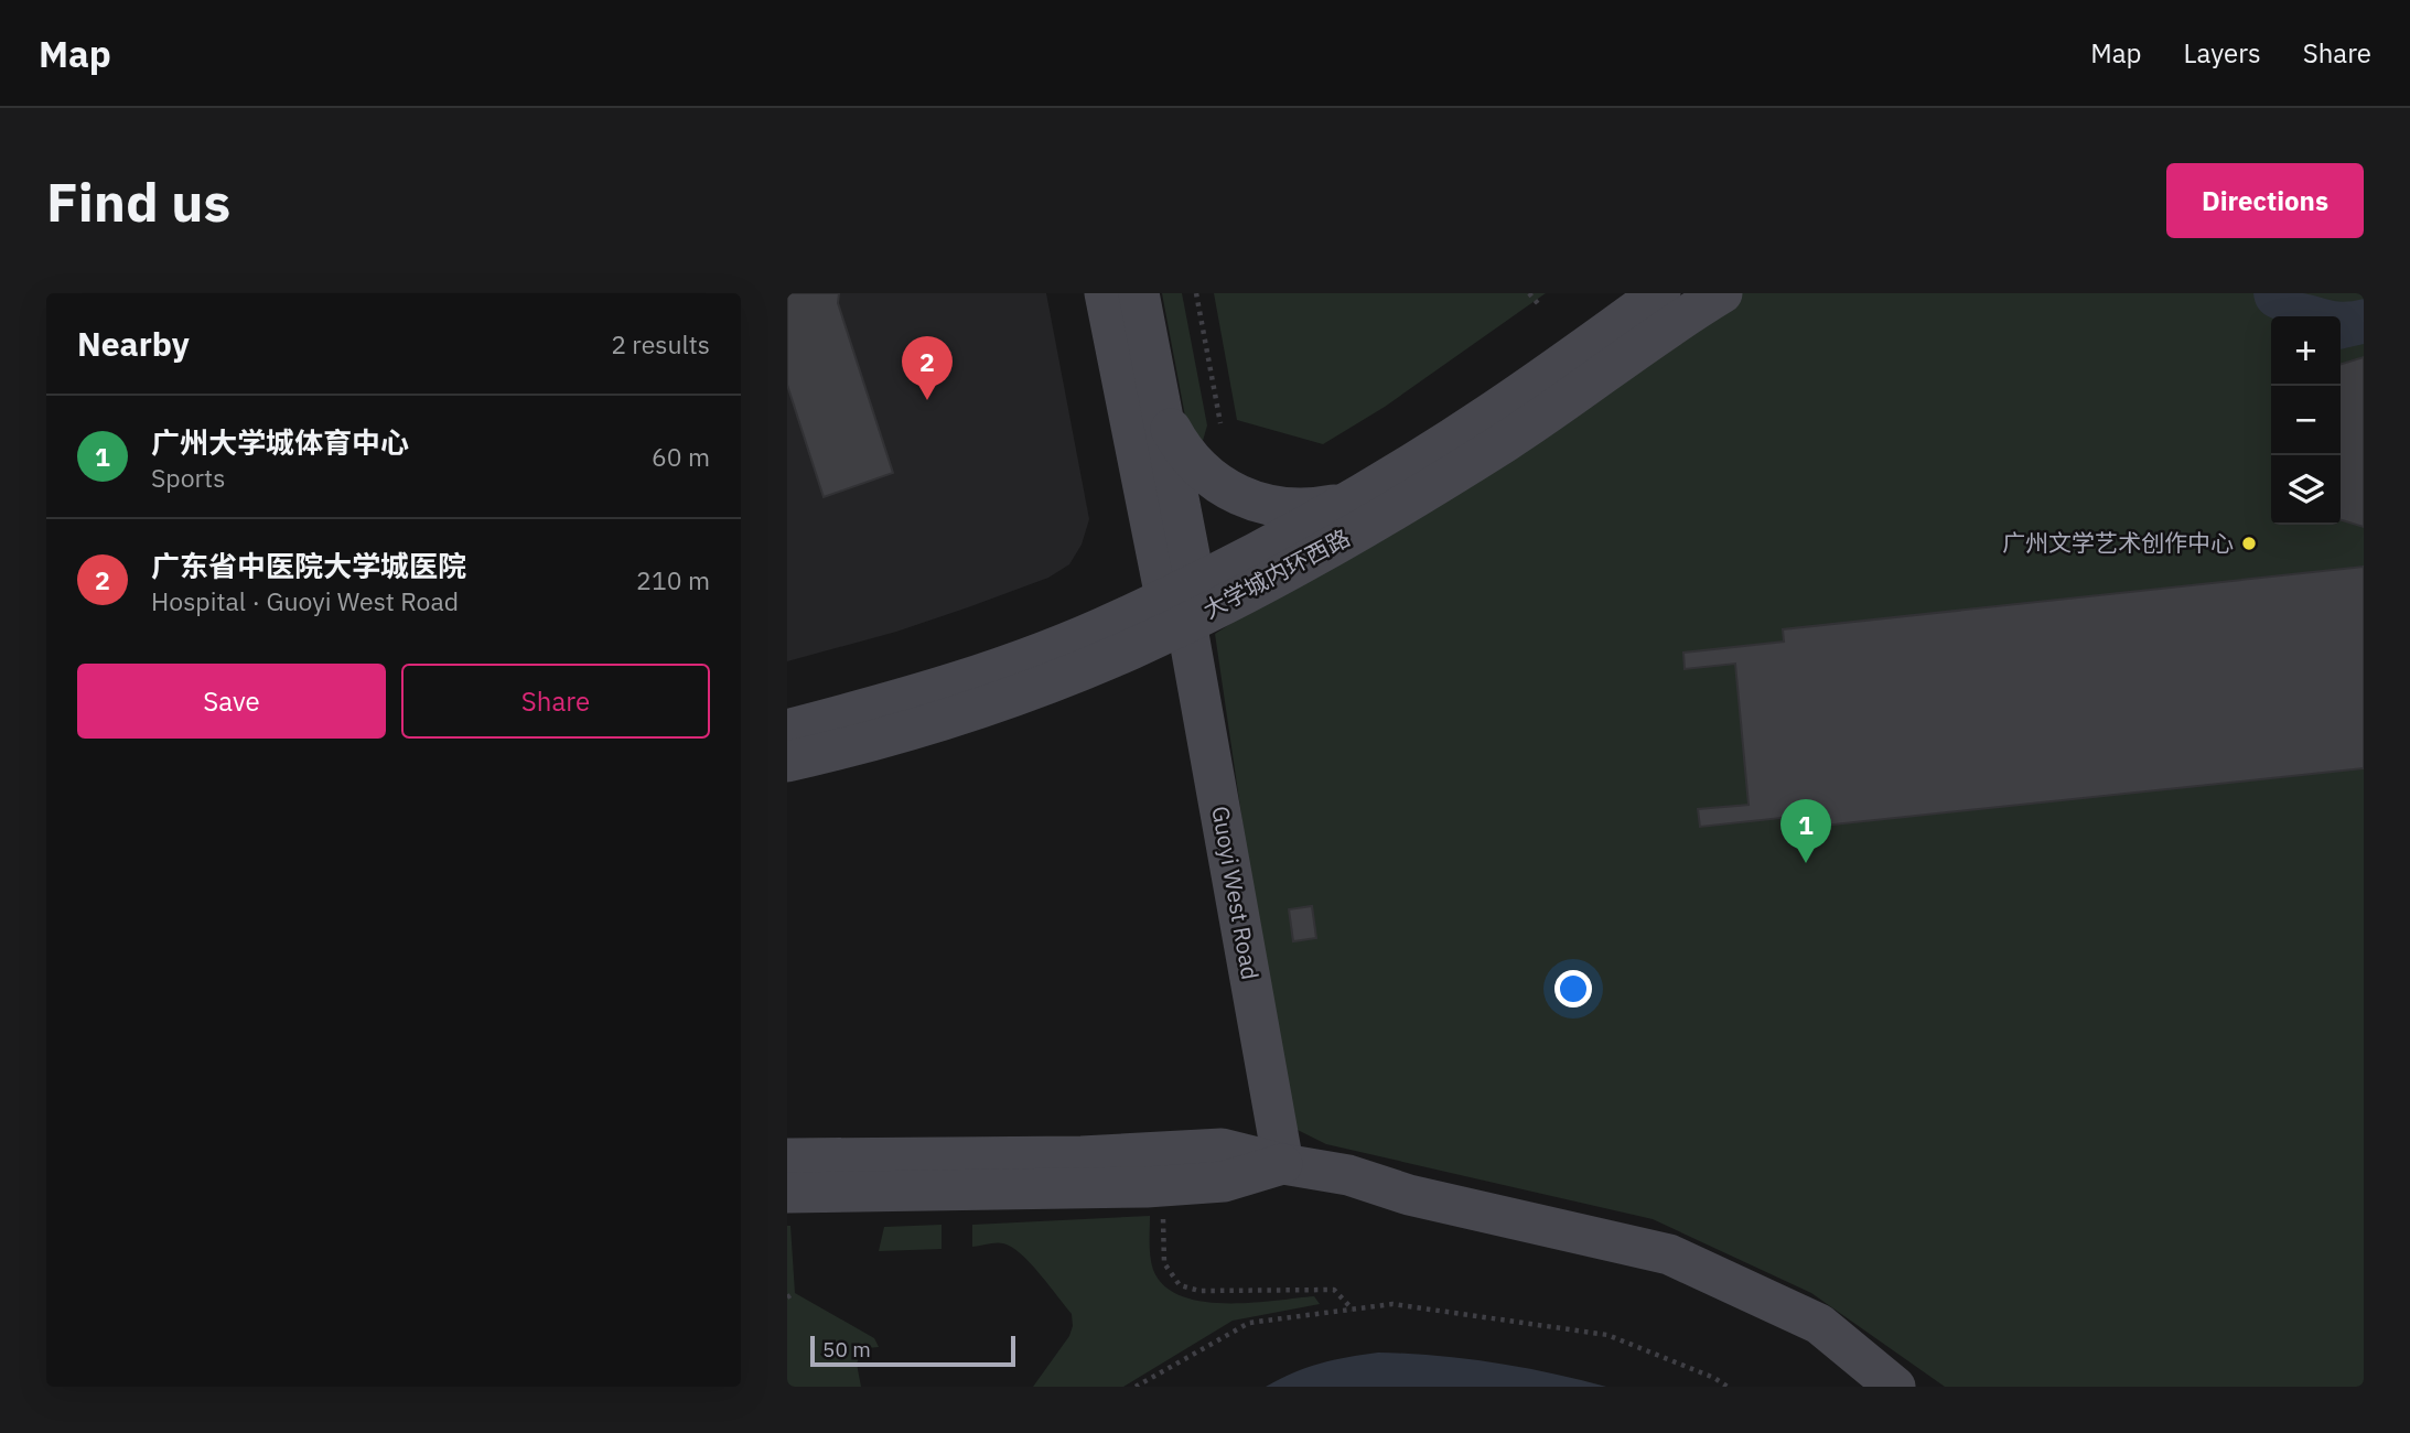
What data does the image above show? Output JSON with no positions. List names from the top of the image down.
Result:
{
  "streets": {
    "main road": ["大学城内环西路", "Guoyi West Road"]
  },
  "crossings": [
    ["大学城内环西路", "Guoyi West Road"]
  ],
  "places": ["广州文学艺术创作中心"],
  "scale_bar": "50 m",
  "page": {
    "header": "Map",
    "nav": ["Map", "Layers", "Share"],
    "buttons": [
      "Directions",
      ["Save", "Share"]
    ],
    "title": "Find us",
    "heading": ["Nearby", "2 results"],
    "map_buttons": ["+", "−"],
    "pins": ["2", "1"],
    "list": [
      {
        "mark": "1",
        "name": "广州大学城体育中心",
        "note": "Sports",
        "value": "60 m"
      },
      {
        "mark": "2",
        "name": "广东省中医院大学城医院",
        "note": "Hospital · Guoyi West Road",
        "value": "210 m"
      }
    ],
    "scale": "50 m"
  }
}
